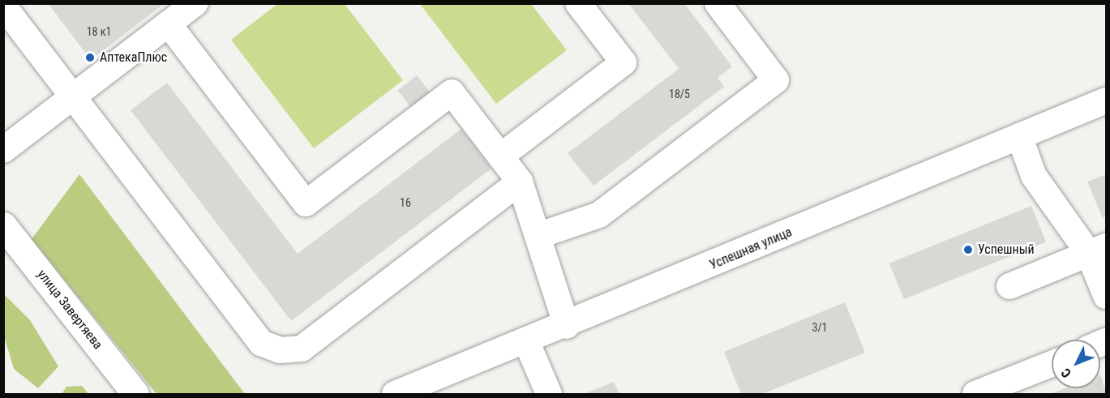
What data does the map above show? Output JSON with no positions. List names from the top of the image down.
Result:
{
  "streets": {
    "main road": ["улица Завертяева"],
    "street": ["Успешная улица"]
  },
  "places": ["АптекаПлюс", "Успешный"],
  "house_numbers": [
    "18 к1",
    "18/5",
    "16",
    "3/1"
  ],
  "north": "bottom left"
}
